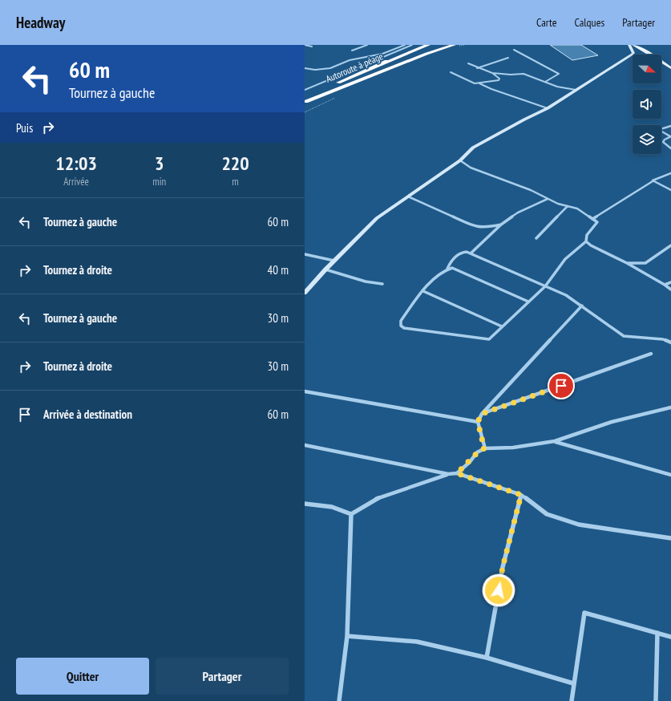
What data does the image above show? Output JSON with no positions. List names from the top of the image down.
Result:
{
  "streets": {
    "highway": ["Autoroute à péage"]
  },
  "north": "right",
  "page": {
    "header": "Headway",
    "nav": ["Carte", "Calques", "Partager"],
    "turn": ["60 m", "Tournez à gauche"],
    "then": "Puis",
    "eta": [
      "12:03",
      "Arrivée",
      "3",
      "min",
      "220",
      "m"
    ],
    "list": [
      {
        "name": "Tournez à gauche",
        "value": "60 m"
      },
      {
        "name": "Tournez à droite",
        "value": "40 m"
      },
      {
        "name": "Tournez à gauche",
        "value": "30 m"
      },
      {
        "name": "Tournez à droite",
        "value": "30 m"
      },
      {
        "name": "Arrivée à destination",
        "value": "60 m"
      }
    ],
    "buttons": ["Quitter", "Partager"]
  }
}
